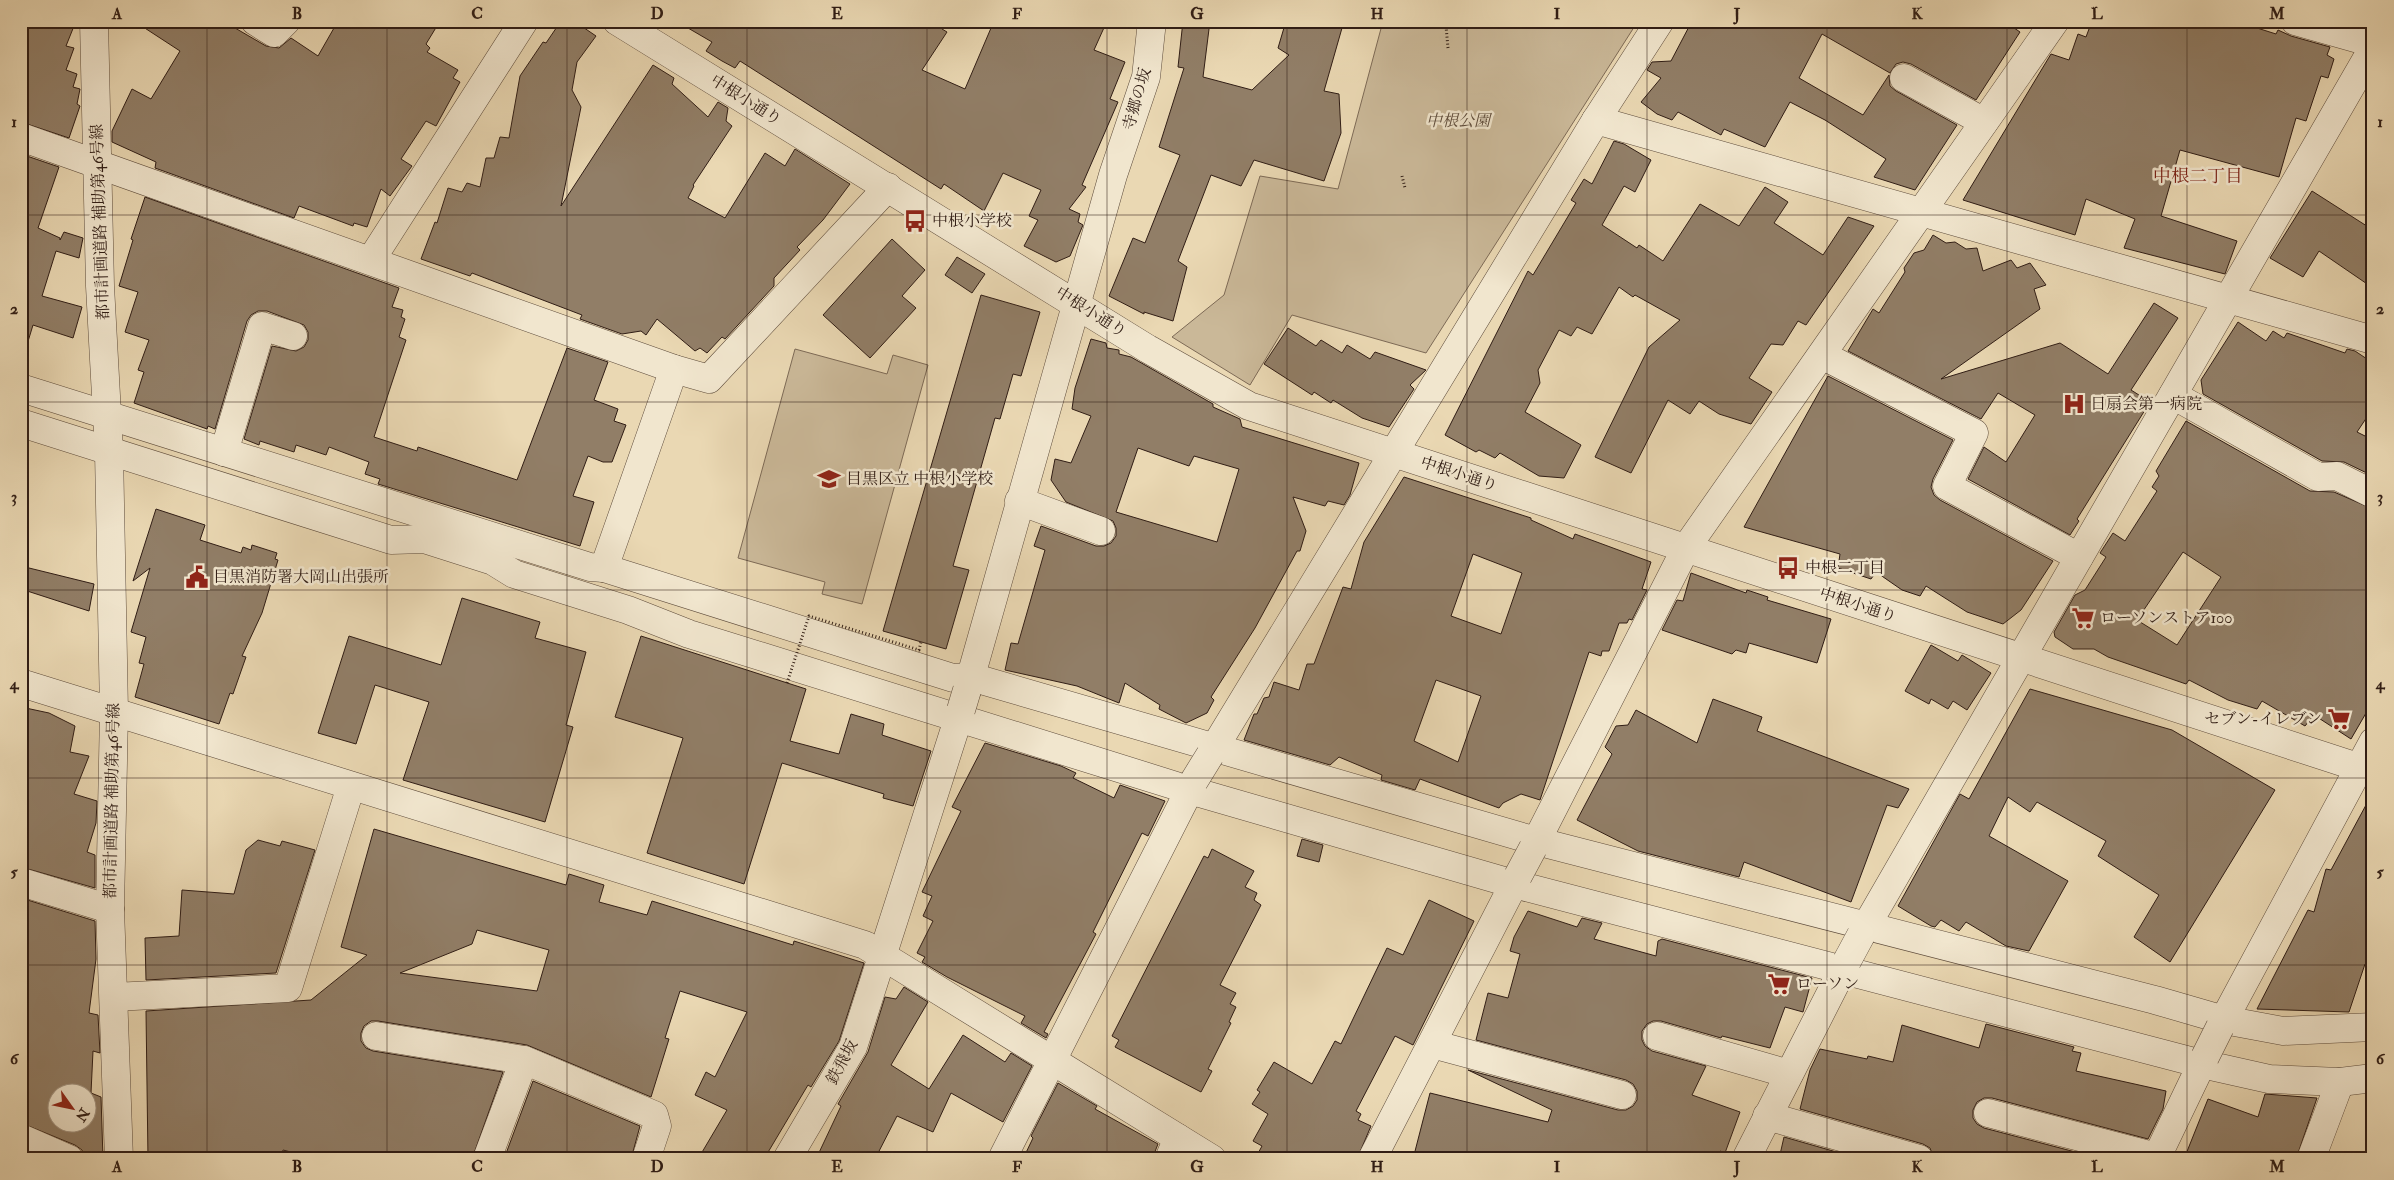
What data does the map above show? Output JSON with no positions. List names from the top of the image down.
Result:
{
  "streets": {
    "street": [
      "寺郷の坂",
      "中根小通り",
      "都市計画道路 補助第46号線",
      "鉄飛坂"
    ]
  },
  "crossings": [
    ["寺郷の坂", "中根小通り"],
    ["寺郷の坂", "鉄飛坂"]
  ],
  "districts": ["中根二丁目"],
  "parks": ["中根公園"],
  "places": {
    "bus stop": ["中根小学校", "中根二丁目"],
    "hospital": ["日扇会第一病院"],
    "school or university": ["目黒区立 中根小学校"],
    "public building": ["目黒消防署大岡山出張所"],
    "supermarket": ["ローソンストア100", "セブン-イレブン", "ローソン"]
  },
  "north": "bottom right",
  "grid": {
    "columns": [
      "A",
      "B",
      "C",
      "D",
      "E",
      "F",
      "G",
      "H",
      "I",
      "J",
      "K",
      "L",
      "M"
    ],
    "rows": [
      "1",
      "2",
      "3",
      "4",
      "5",
      "6"
    ]
  }
}
